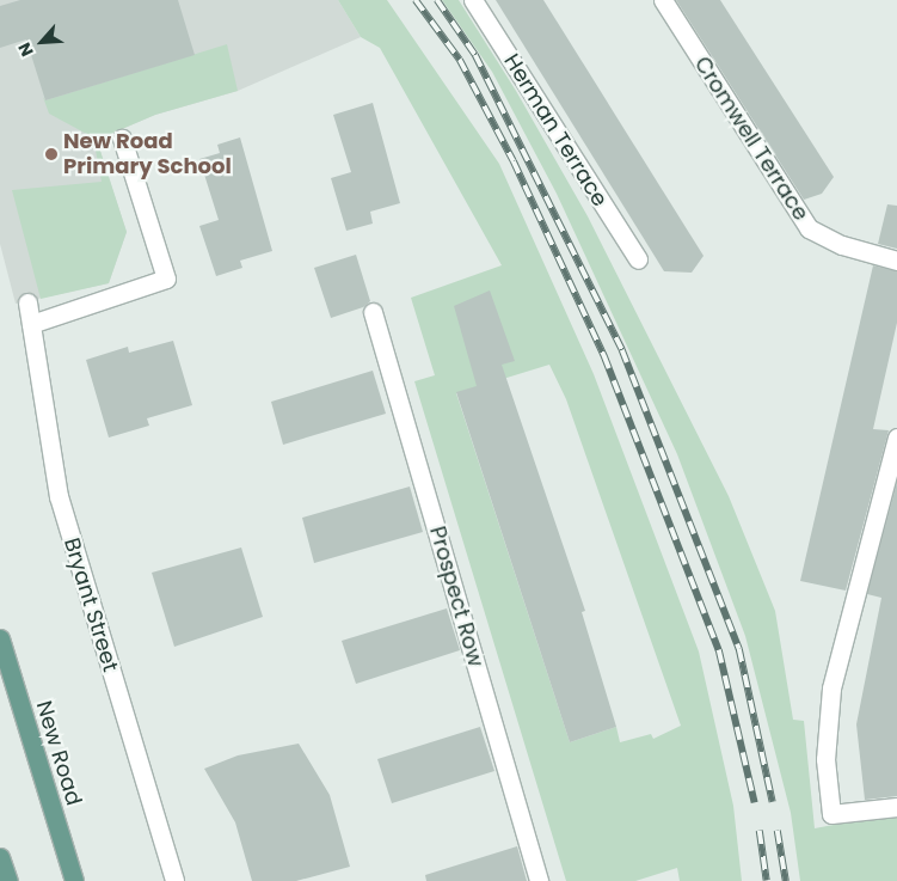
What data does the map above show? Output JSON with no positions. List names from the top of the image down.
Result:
{
  "streets": {
    "main road": ["New Road"],
    "street": [
      "Herman Terrace",
      "Cromwell Terrace",
      "Prospect Row",
      "Bryant Street"
    ]
  },
  "places": ["New Road Primary School"],
  "north": "bottom left"
}
